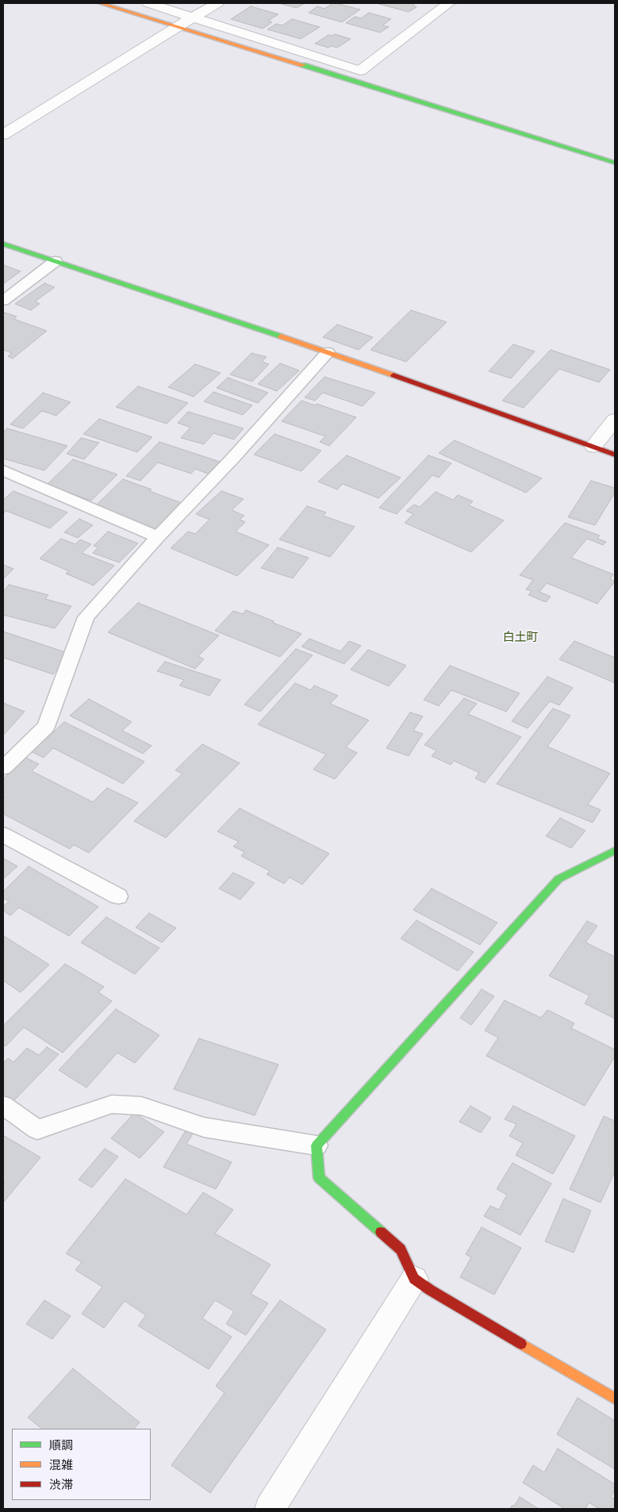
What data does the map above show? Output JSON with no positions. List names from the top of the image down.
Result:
{
  "districts": ["白土町"],
  "legend": ["順調", "混雑", "渋滞"]
}
